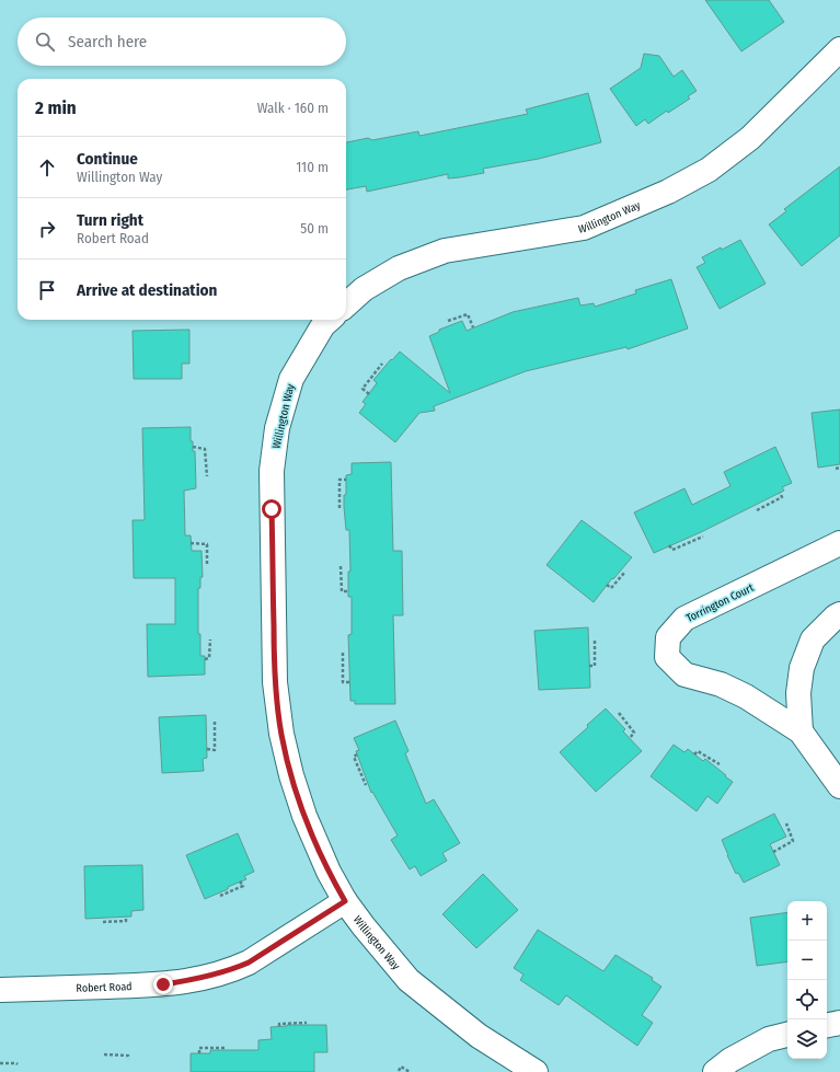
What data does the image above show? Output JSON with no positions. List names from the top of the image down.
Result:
{
  "streets": {
    "street": ["Willington Way", "Torrington Court", "Robert Road"]
  },
  "crossings": [
    ["Willington Way", "Robert Road"]
  ],
  "page": {
    "search": "Search here",
    "heading": ["2 min", "Walk · 160 m"],
    "list": [
      ["Continue", "Willington Way", "110 m"],
      ["Turn right", "Robert Road", "50 m"],
      "Arrive at destination"
    ],
    "map_buttons": ["+", "−"]
  }
}
